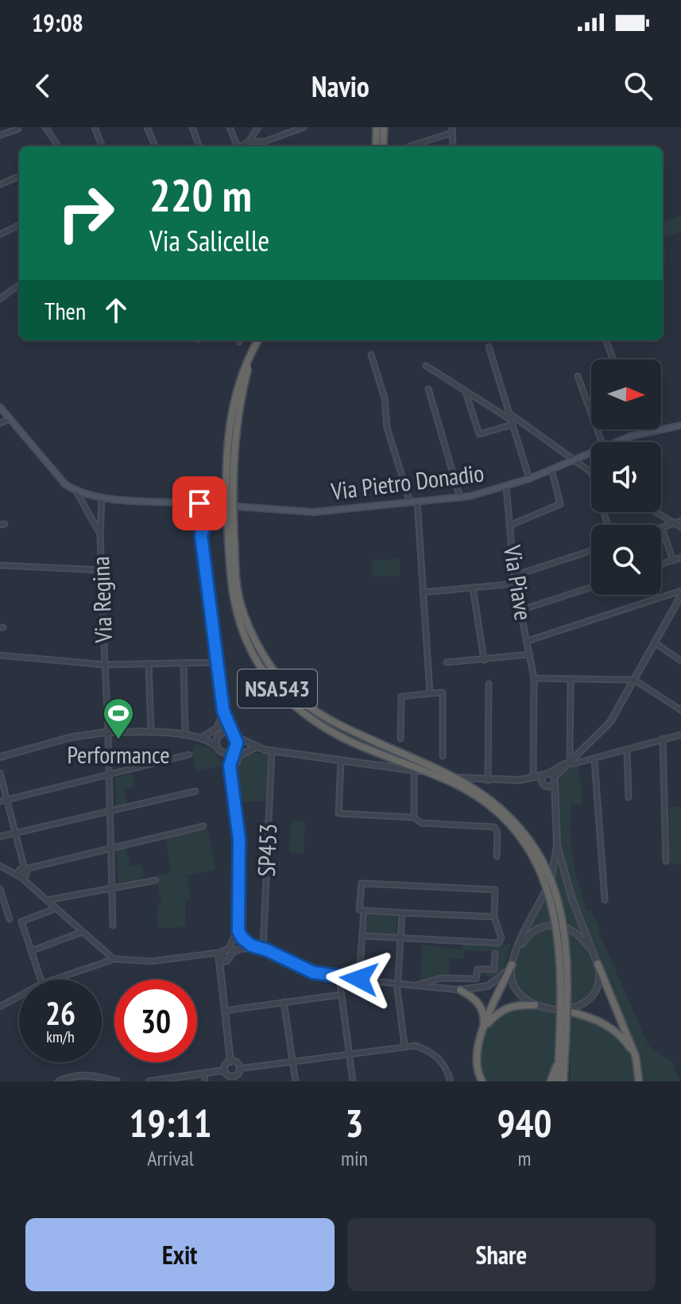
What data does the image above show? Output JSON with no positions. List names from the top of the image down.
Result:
{
  "streets": {
    "highway": ["NSA543"],
    "main road": ["Via Pietro Donadio"],
    "street": ["Via Piave", "Via Regina", "SP453"]
  },
  "crossings": [
    ["Via Pietro Donadio", "Via Piave"],
    ["Via Pietro Donadio", "Via Regina"]
  ],
  "places": {
    "sports": ["Performance"]
  },
  "north": "right",
  "page": {
    "status": "19:08",
    "header": "Navio",
    "turn": ["220 m", "Via Salicelle"],
    "then": "Then",
    "speed": "26 km/h",
    "limit": "30",
    "eta": [
      "19:11",
      "Arrival",
      "3",
      "min",
      "940",
      "m"
    ],
    "buttons": ["Exit", "Share"]
  }
}
